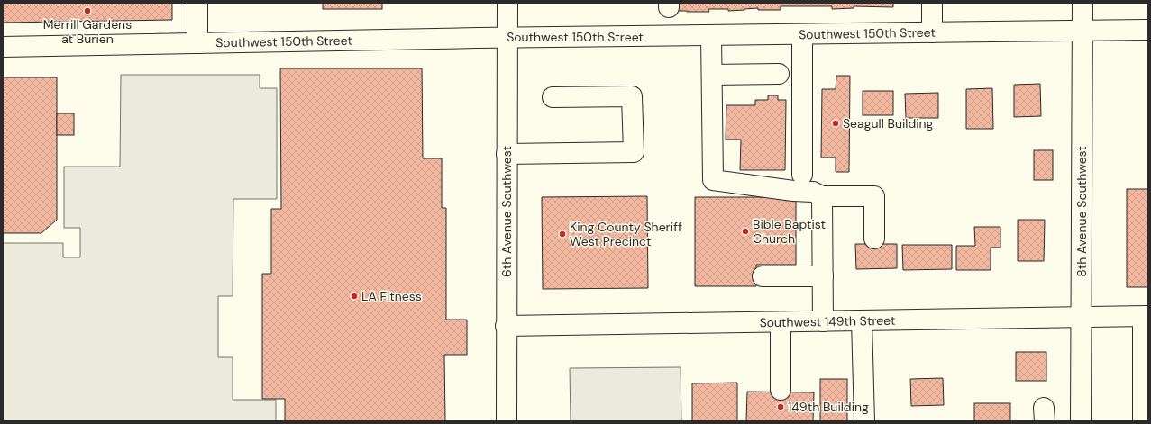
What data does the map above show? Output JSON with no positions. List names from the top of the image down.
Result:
{
  "streets": {
    "street": [
      "Southwest 150th Street",
      "6th Avenue Southwest",
      "8th Avenue Southwest",
      "Southwest 149th Street"
    ]
  },
  "crossings": [
    ["Southwest 150th Street", "6th Avenue Southwest"],
    ["Southwest 150th Street", "8th Avenue Southwest"],
    ["6th Avenue Southwest", "Southwest 149th Street"],
    ["8th Avenue Southwest", "Southwest 149th Street"]
  ],
  "places": [
    "Merrill Gardens at Burien",
    "Seagull Building",
    "Bible Baptist Church",
    "King County Sheriff West Precinct",
    "LA Fitness",
    "149th Building"
  ]
}
